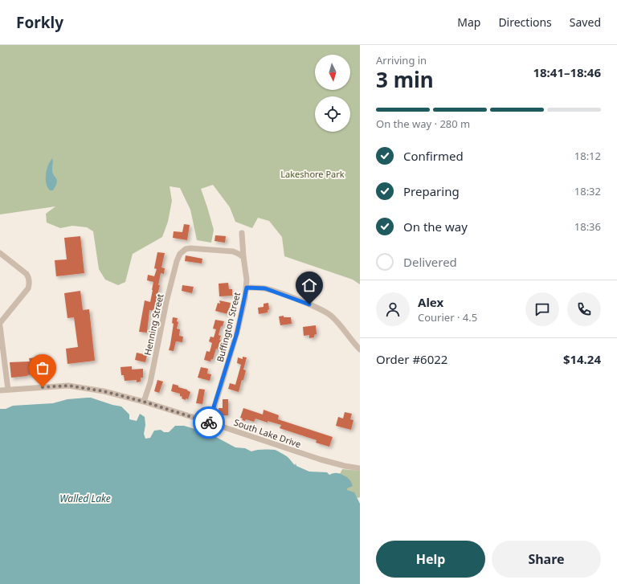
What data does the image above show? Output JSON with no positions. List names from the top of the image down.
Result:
{
  "streets": {
    "street": ["Henning Street", "Buffington Street", "South Lake Drive"]
  },
  "crossings": [
    ["Henning Street", "Buffington Street"],
    ["Henning Street", "South Lake Drive"],
    ["Buffington Street", "South Lake Drive"]
  ],
  "water": ["Walled Lake"],
  "parks": ["Lakeshore Park"],
  "north": "bottom",
  "page": {
    "header": "Forkly",
    "nav": ["Map", "Directions", "Saved"],
    "heading": ["3 min", "Arriving in", "18:41–18:46"],
    "panel": [
      "Alex",
      "Courier · 4.5",
      "Order #6022",
      "$14.24"
    ],
    "bar": "On the way · 280 m",
    "list": [
      ["Confirmed", "18:12"],
      ["Preparing", "18:32"],
      ["On the way", "18:36"],
      "Delivered"
    ],
    "buttons": ["Help", "Share"]
  }
}
